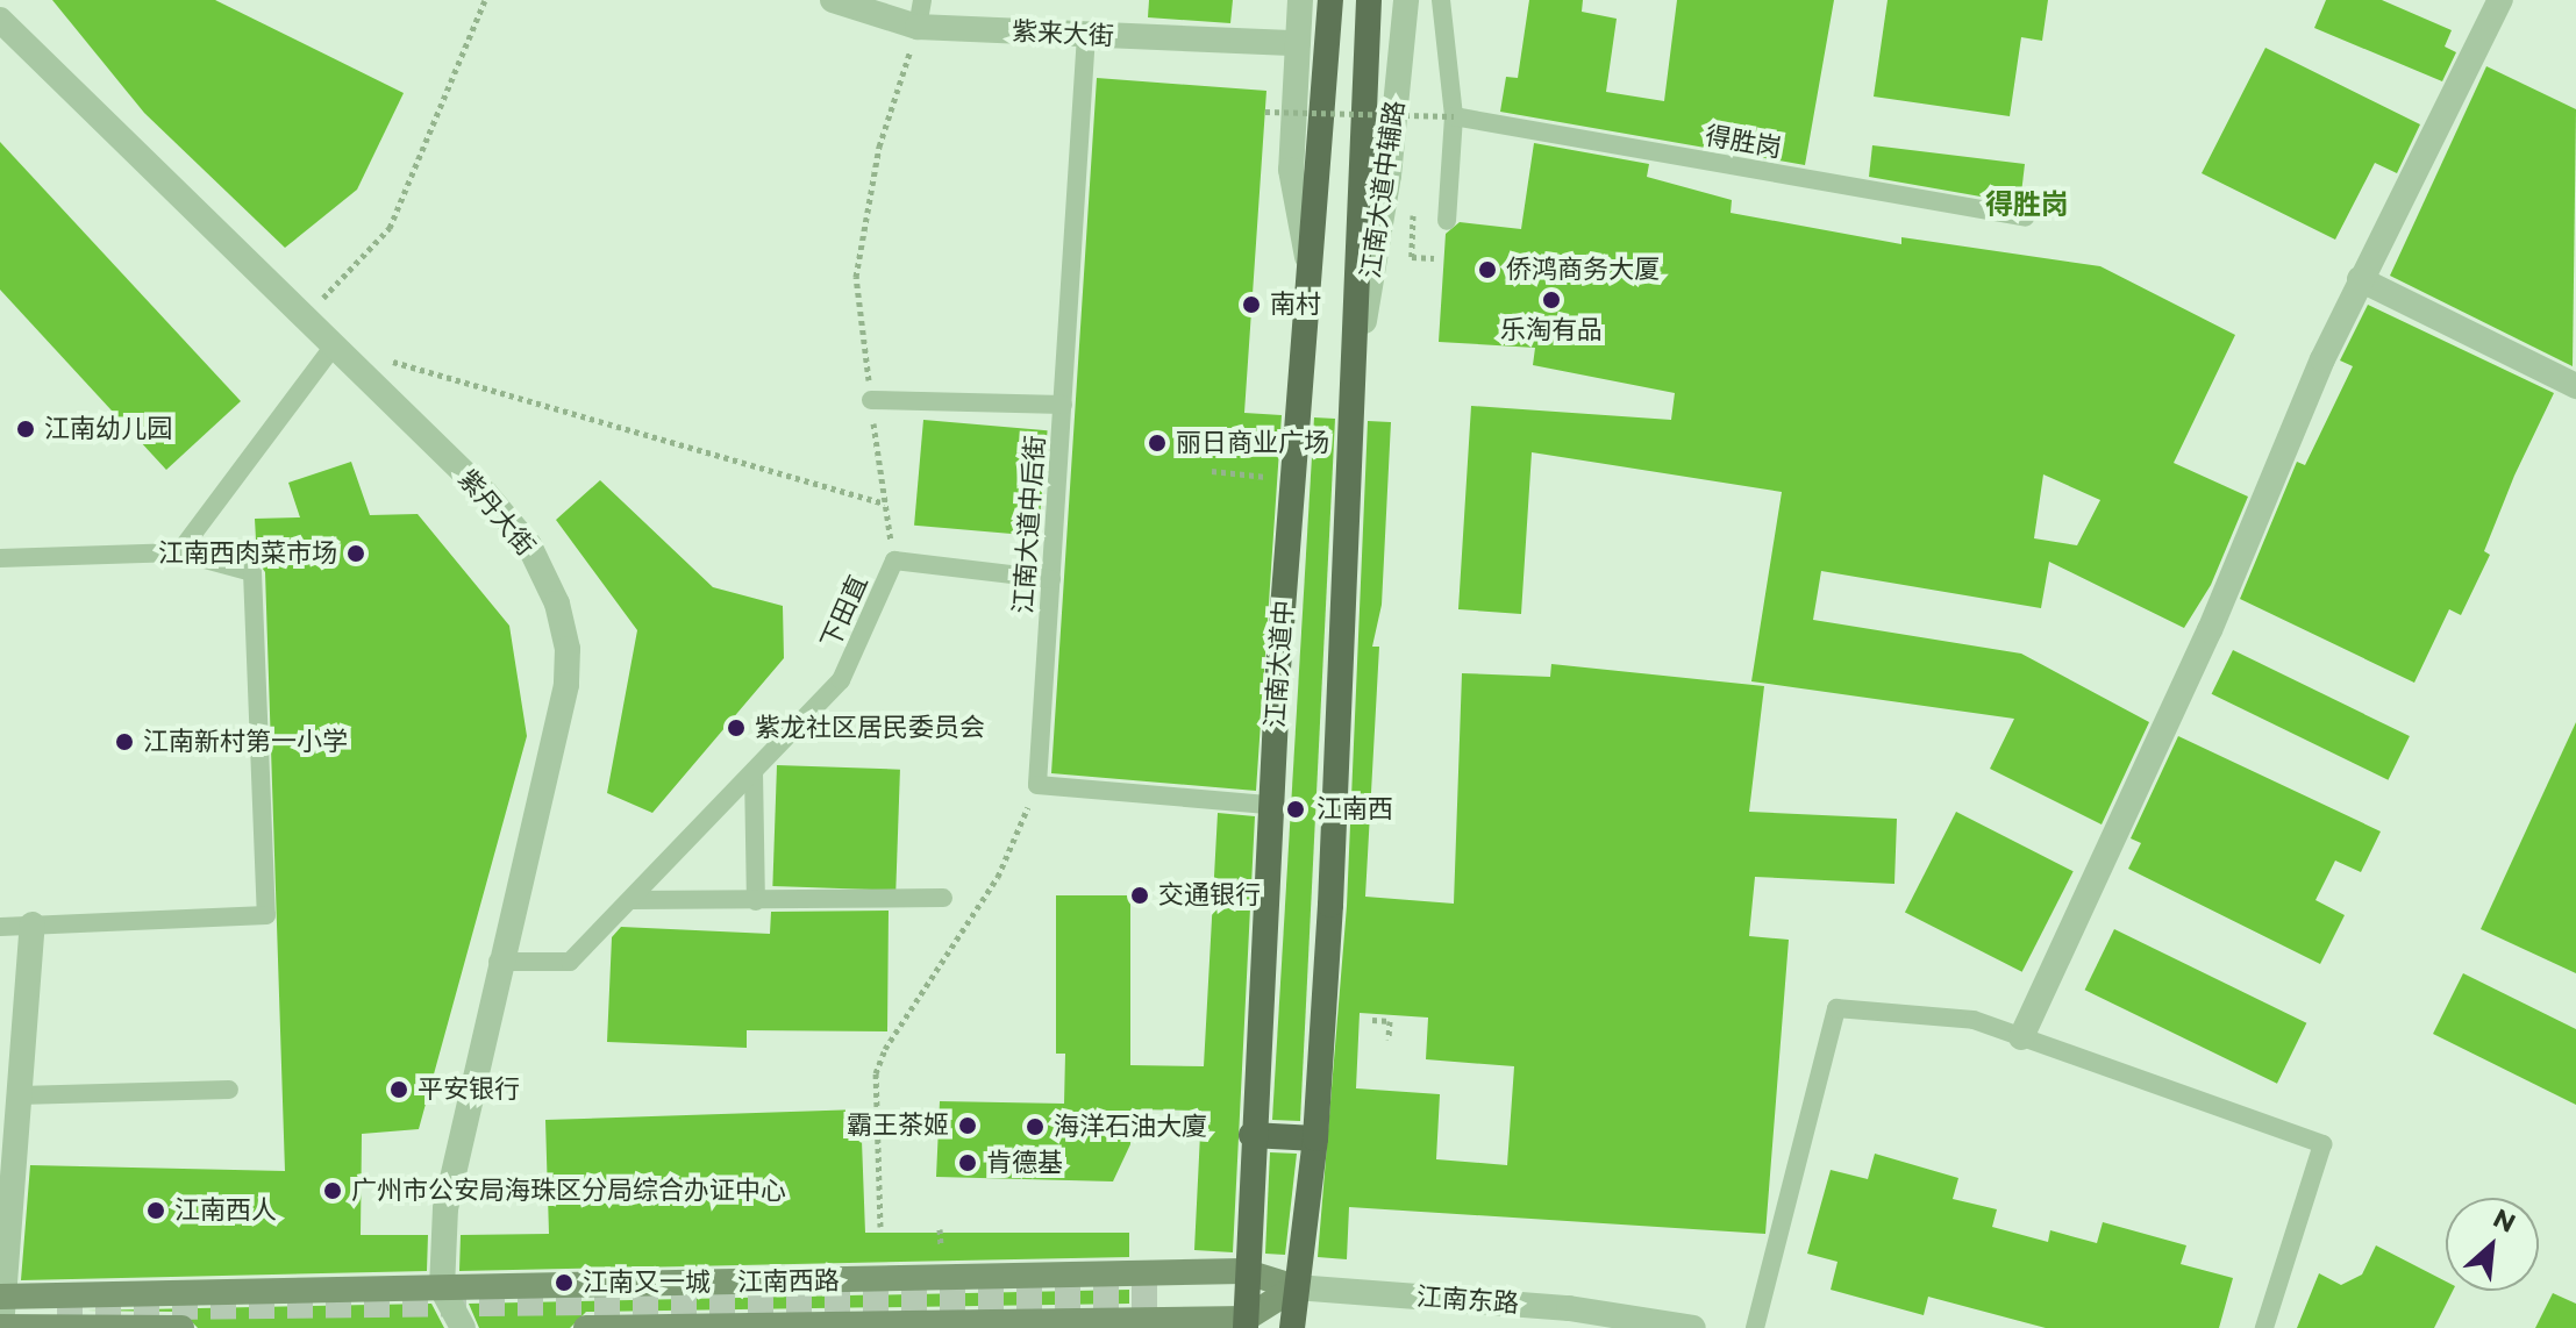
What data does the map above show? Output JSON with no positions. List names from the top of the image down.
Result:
{
  "streets": {
    "main road": ["江南大道中", "江南西路"],
    "street": [
      "紫来大街",
      "江南大道中辅路",
      "紫丹大街",
      "江南东路"
    ],
    "lane": ["得胜岗", "江南大道中后街", "下田直"]
  },
  "crossings": [
    ["紫来大街", "江南大道中后街"],
    ["紫来大街", "下田直"],
    ["紫丹大街", "下田直"],
    ["紫丹大街", "江南西路"],
    ["江南大道中", "江南西路"],
    ["江南西路", "江南东路"]
  ],
  "districts": ["得胜岗"],
  "places": [
    "侨鸿商务大厦",
    "乐淘有品",
    "南村",
    "江南幼儿园",
    "丽日商业广场",
    "江南西肉菜市场",
    "紫龙社区居民委员会",
    "江南新村第一小学",
    "江南西",
    "交通银行",
    "平安银行",
    "霸王茶姬",
    "海洋石油大廈",
    "肯德基",
    "广州市公安局海珠区分局综合办证中心",
    "江南西人",
    "江南又一城"
  ],
  "north": "top right"
}
